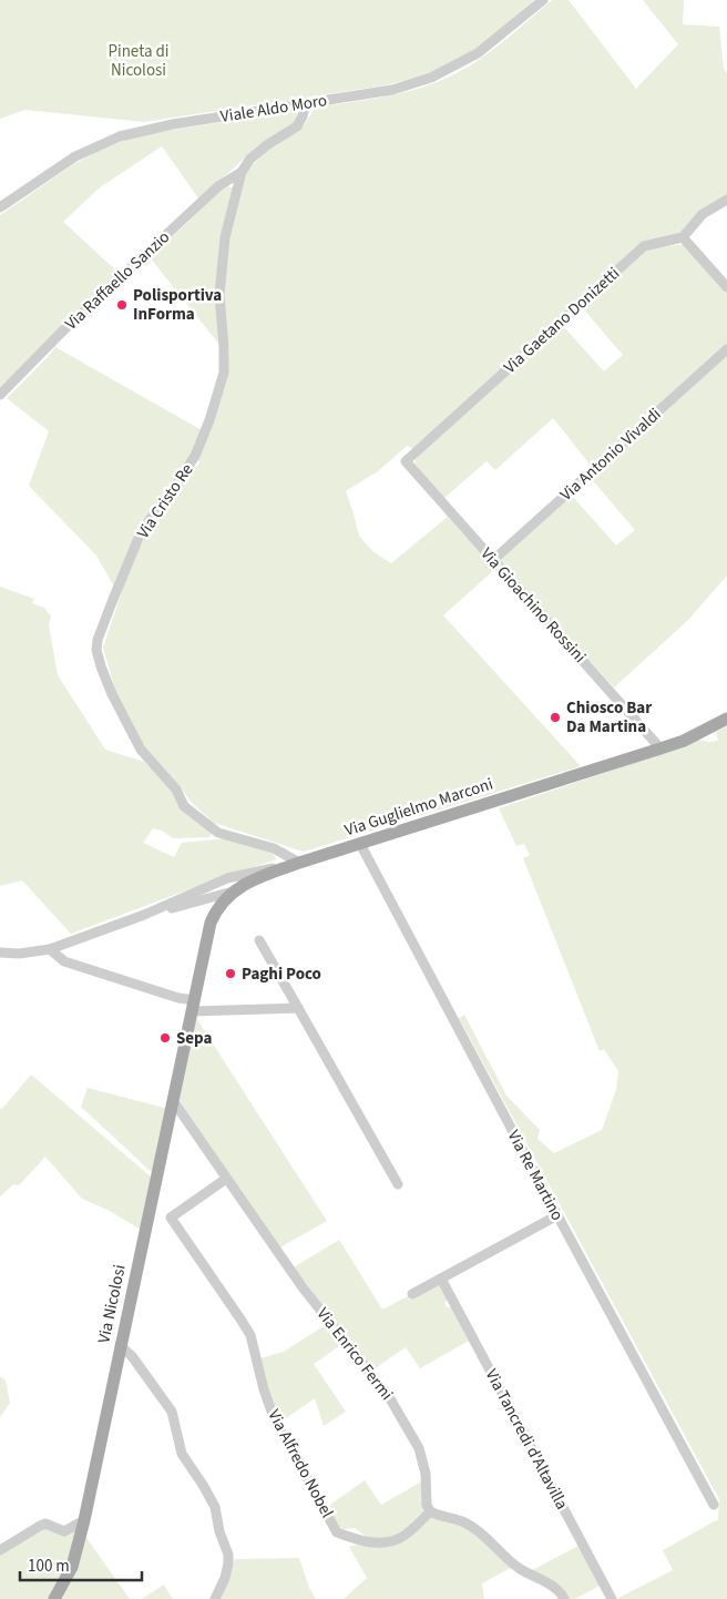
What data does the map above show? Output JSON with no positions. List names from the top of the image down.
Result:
{
  "streets": {
    "main road": ["Via Guglielmo Marconi", "Via Nicolosi"],
    "street": [
      "Viale Aldo Moro",
      "Via Raffaello Sanzio",
      "Via Gaetano Donizetti",
      "Via Antonio Vivaldi",
      "Via Cristo Re",
      "Via Gioachino Rossini",
      "Via Re Martino",
      "Via Enrico Fermi",
      "Via Tancredi d'Altavilla",
      "Via Alfredo Nobel"
    ]
  },
  "crossings": [
    ["Viale Aldo Moro", "Via Cristo Re"],
    ["Via Raffaello Sanzio", "Via Cristo Re"],
    ["Via Gaetano Donizetti", "Via Gioachino Rossini"],
    ["Via Antonio Vivaldi", "Via Gioachino Rossini"],
    ["Via Cristo Re", "Via Guglielmo Marconi"],
    ["Via Gioachino Rossini", "Via Guglielmo Marconi"],
    ["Via Guglielmo Marconi", "Via Re Martino"],
    ["Via Guglielmo Marconi", "Via Nicolosi"],
    ["Via Nicolosi", "Via Enrico Fermi"],
    ["Via Enrico Fermi", "Via Alfredo Nobel"]
  ],
  "parks": ["Pineta di Nicolosi"],
  "places": [
    "Polisportiva InForma",
    "Chiosco Bar Da Martina",
    "Paghi Poco",
    "Sepa"
  ],
  "scale_bar": "100 m"
}
